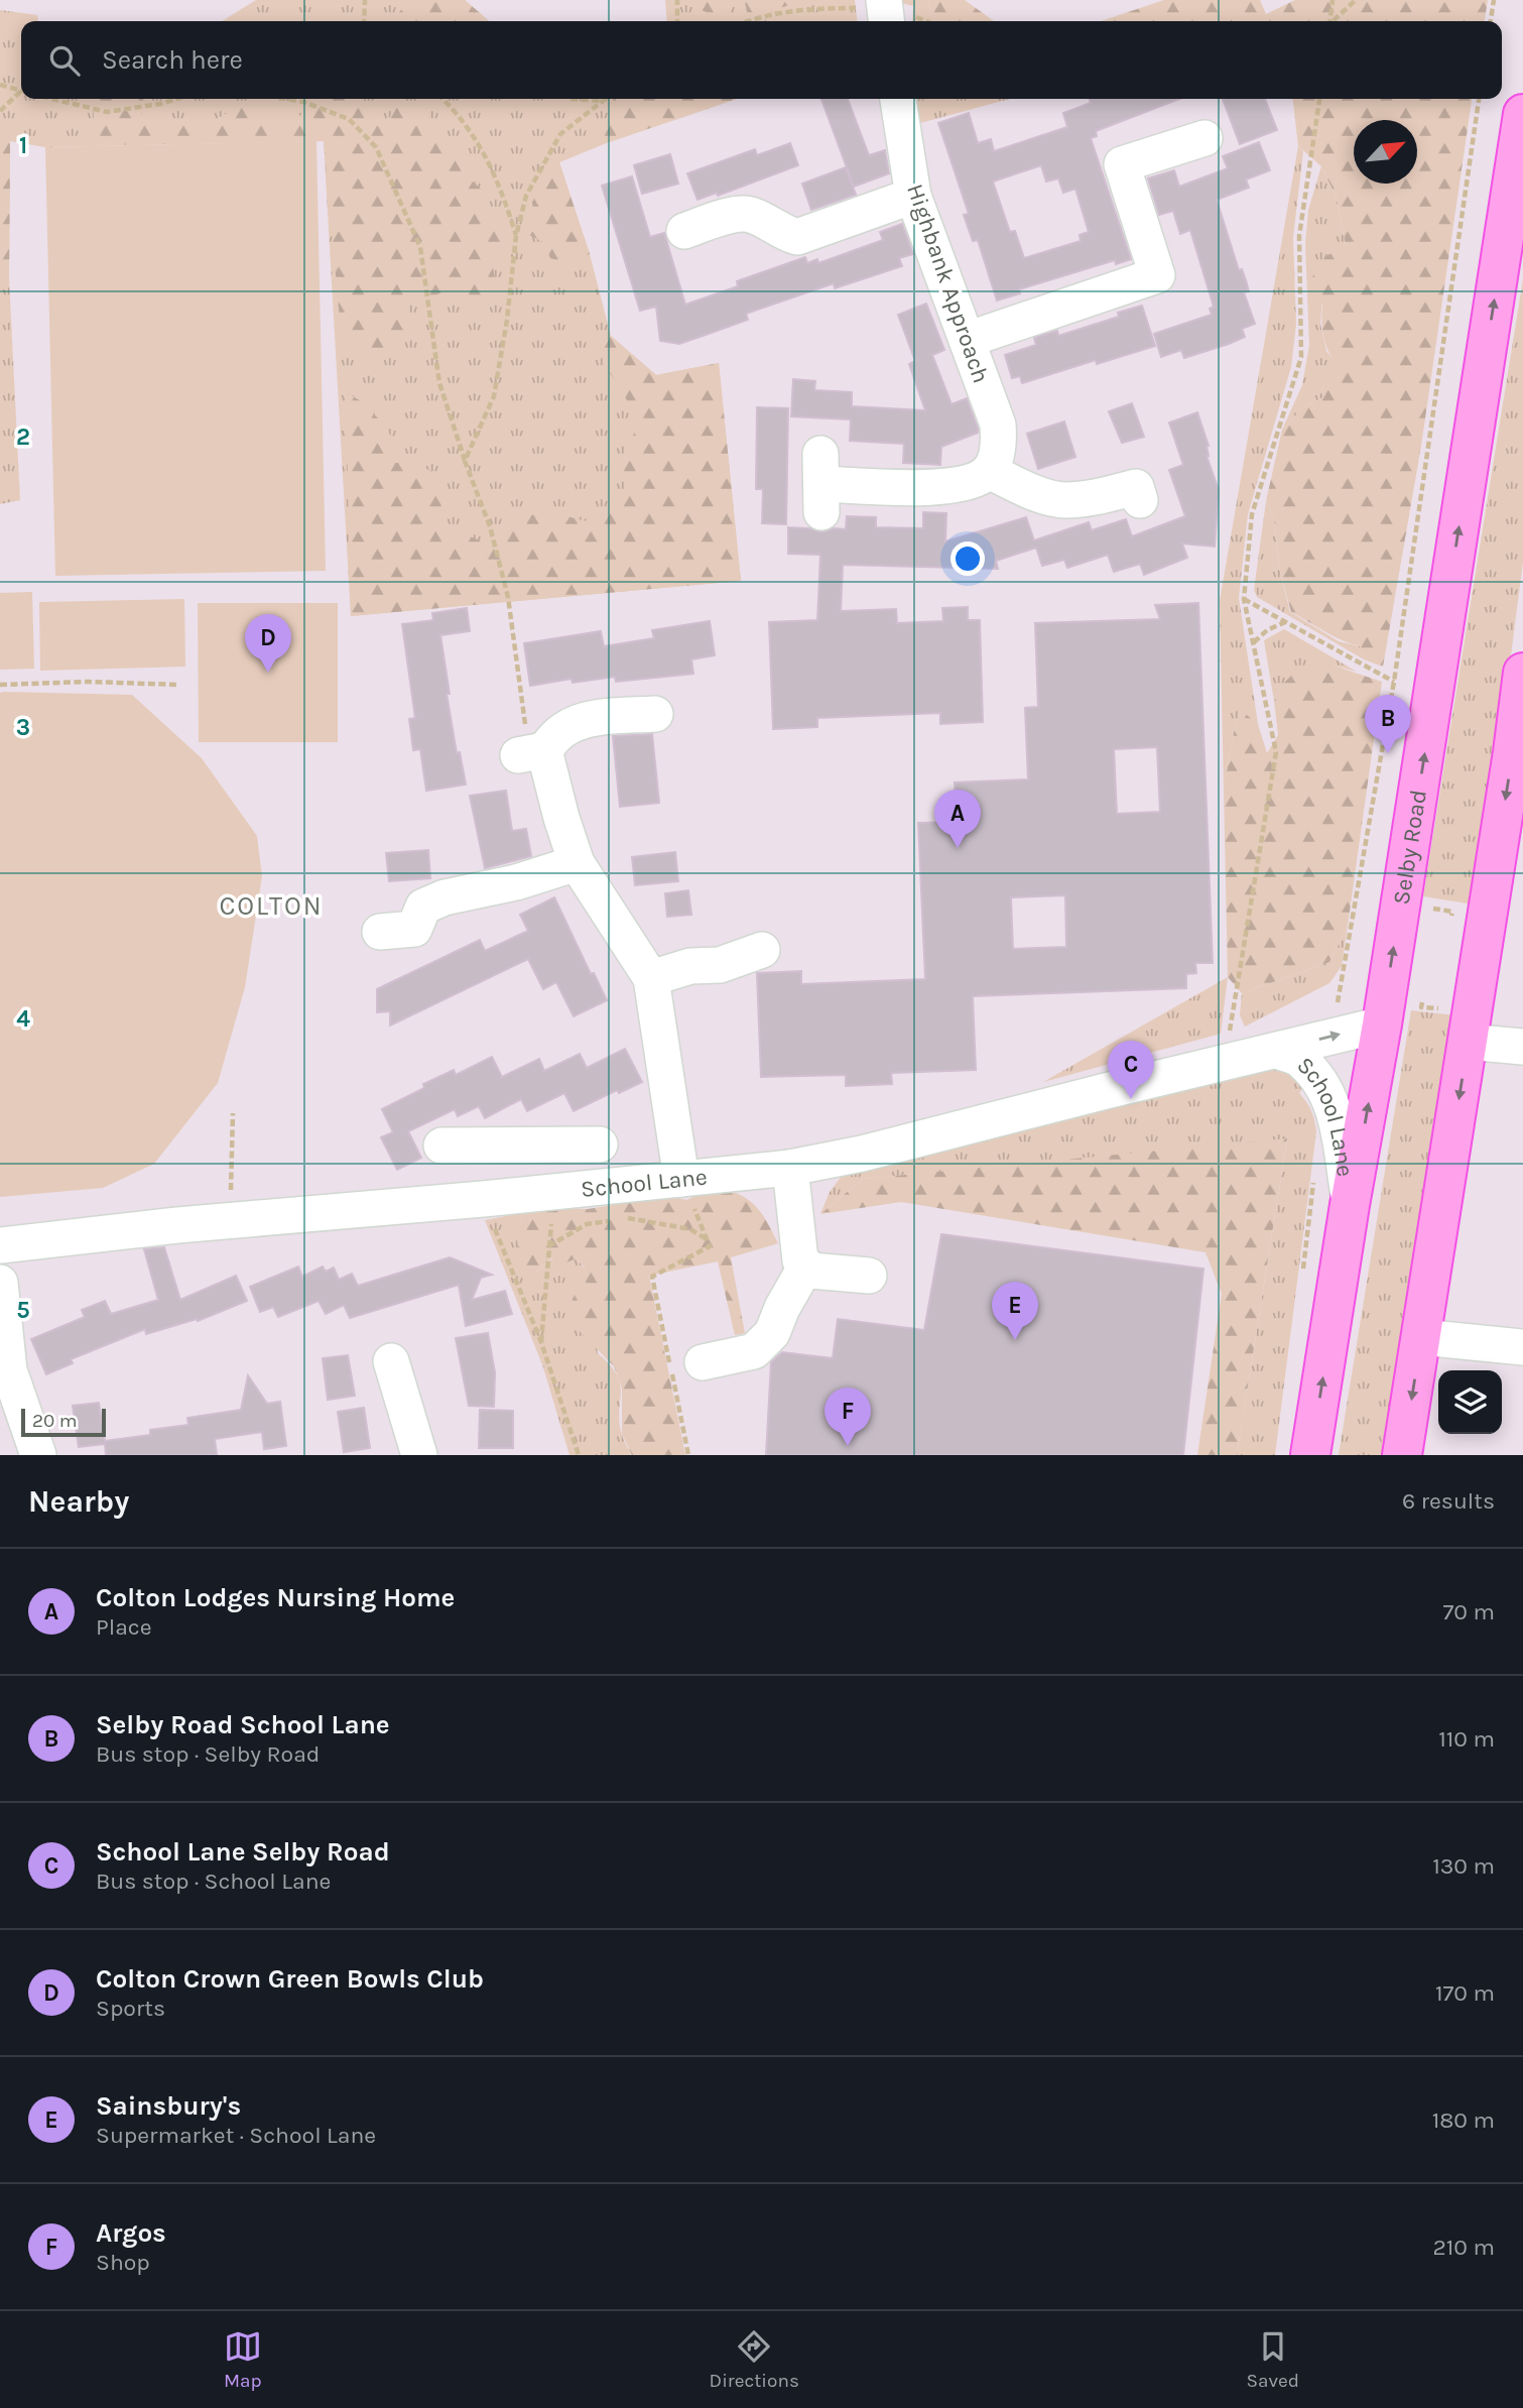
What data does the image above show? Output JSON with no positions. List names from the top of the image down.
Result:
{
  "streets": {
    "main road": ["Selby Road"],
    "street": ["Highbank Approach", "School Lane"]
  },
  "crossings": [
    ["Selby Road", "School Lane"]
  ],
  "districts": ["COLTON"],
  "scale_bar": "20 m",
  "north": "top right",
  "page": {
    "search": "Search here",
    "pins": [
      "D",
      "B",
      "A",
      "C",
      "E",
      "F"
    ],
    "scale": "20 m",
    "heading": ["Nearby", "6 results"],
    "list": [
      {
        "mark": "A",
        "name": "Colton Lodges Nursing Home",
        "note": "Place",
        "value": "70 m"
      },
      {
        "mark": "B",
        "name": "Selby Road School Lane",
        "note": "Bus stop · Selby Road",
        "value": "110 m"
      },
      {
        "mark": "C",
        "name": "School Lane Selby Road",
        "note": "Bus stop · School Lane",
        "value": "130 m"
      },
      {
        "mark": "D",
        "name": "Colton Crown Green Bowls Club",
        "note": "Sports",
        "value": "170 m"
      },
      {
        "mark": "E",
        "name": "Sainsbury's",
        "note": "Supermarket · School Lane",
        "value": "180 m"
      },
      {
        "mark": "F",
        "name": "Argos",
        "note": "Shop",
        "value": "210 m"
      }
    ],
    "nav": ["Map", "Directions", "Saved"]
  },
  "grid": {
    "rows": [
      "1",
      "2",
      "3",
      "4",
      "5"
    ]
  }
}
